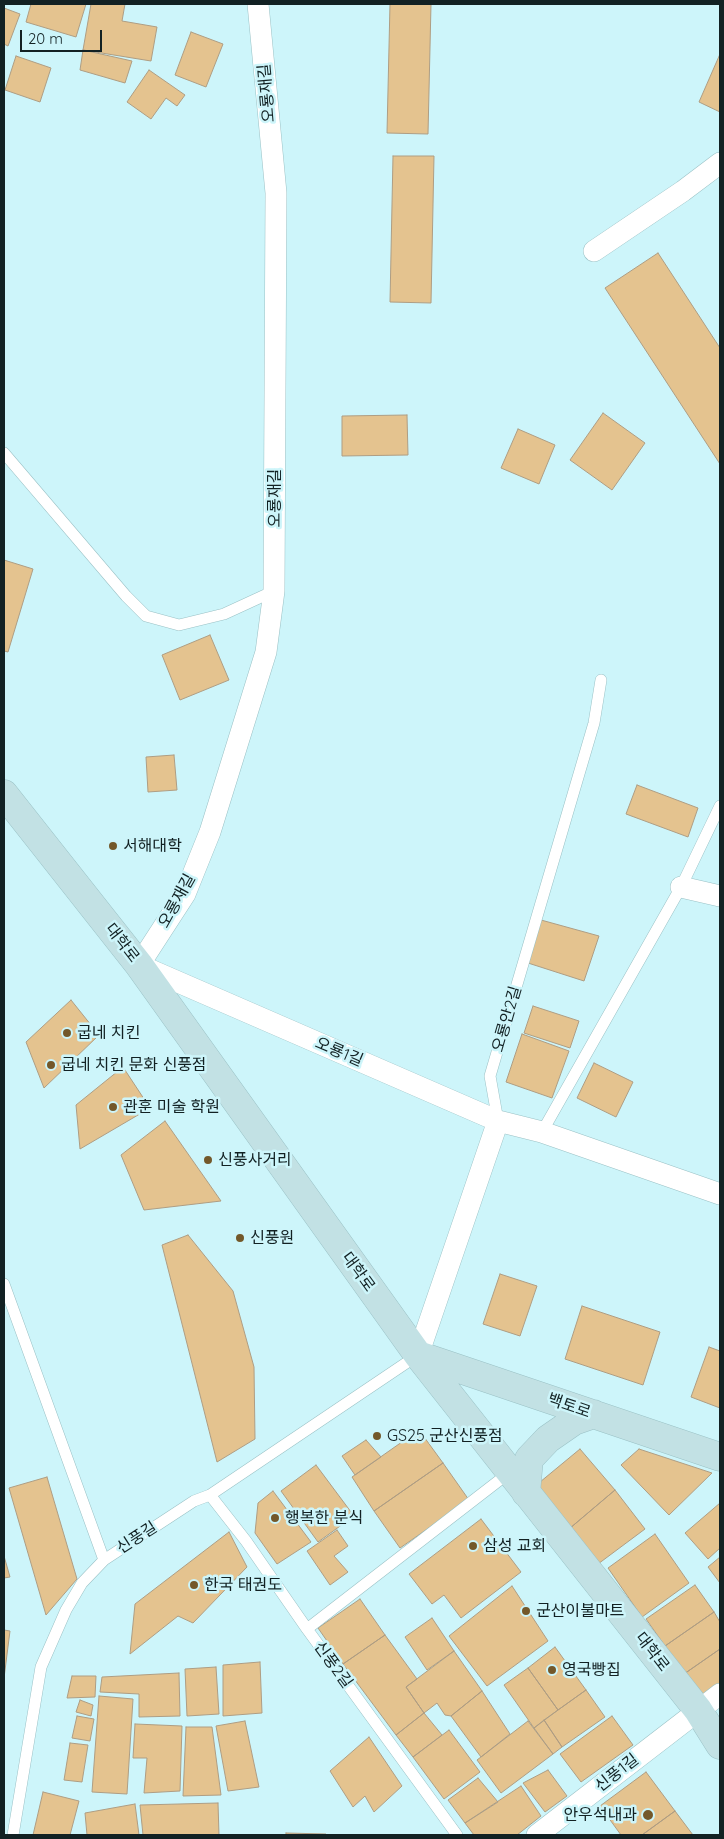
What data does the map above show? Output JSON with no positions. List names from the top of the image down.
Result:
{
  "streets": {
    "street": [
      "오룡재길",
      "대학로",
      "오룡안2길",
      "오룡1길",
      "백토로",
      "신풍1길"
    ],
    "lane": ["신풍길", "신풍2길"]
  },
  "crossings": [
    ["오룡재길", "대학로"],
    ["오룡재길", "오룡1길"],
    ["대학로", "오룡안2길"],
    ["대학로", "오룡1길"],
    ["대학로", "백토로"],
    ["대학로", "신풍길"],
    ["대학로", "신풍1길"],
    ["오룡안2길", "오룡1길"],
    ["오룡안2길", "백토로"],
    ["오룡안2길", "신풍길"],
    ["백토로", "신풍길"],
    ["신풍길", "신풍2길"]
  ],
  "places": [
    "서해대학",
    "굽네 치킨",
    "굽네 치킨 문화 신풍점",
    "관훈 미술 학원",
    "신풍사거리",
    "신풍원",
    "GS25 군산신풍점",
    "행복한 분식",
    "삼성 교회",
    "한국 태권도",
    "군산이불마트",
    "영국빵집",
    "안우석내과"
  ],
  "scale_bar": "20 m"
}
